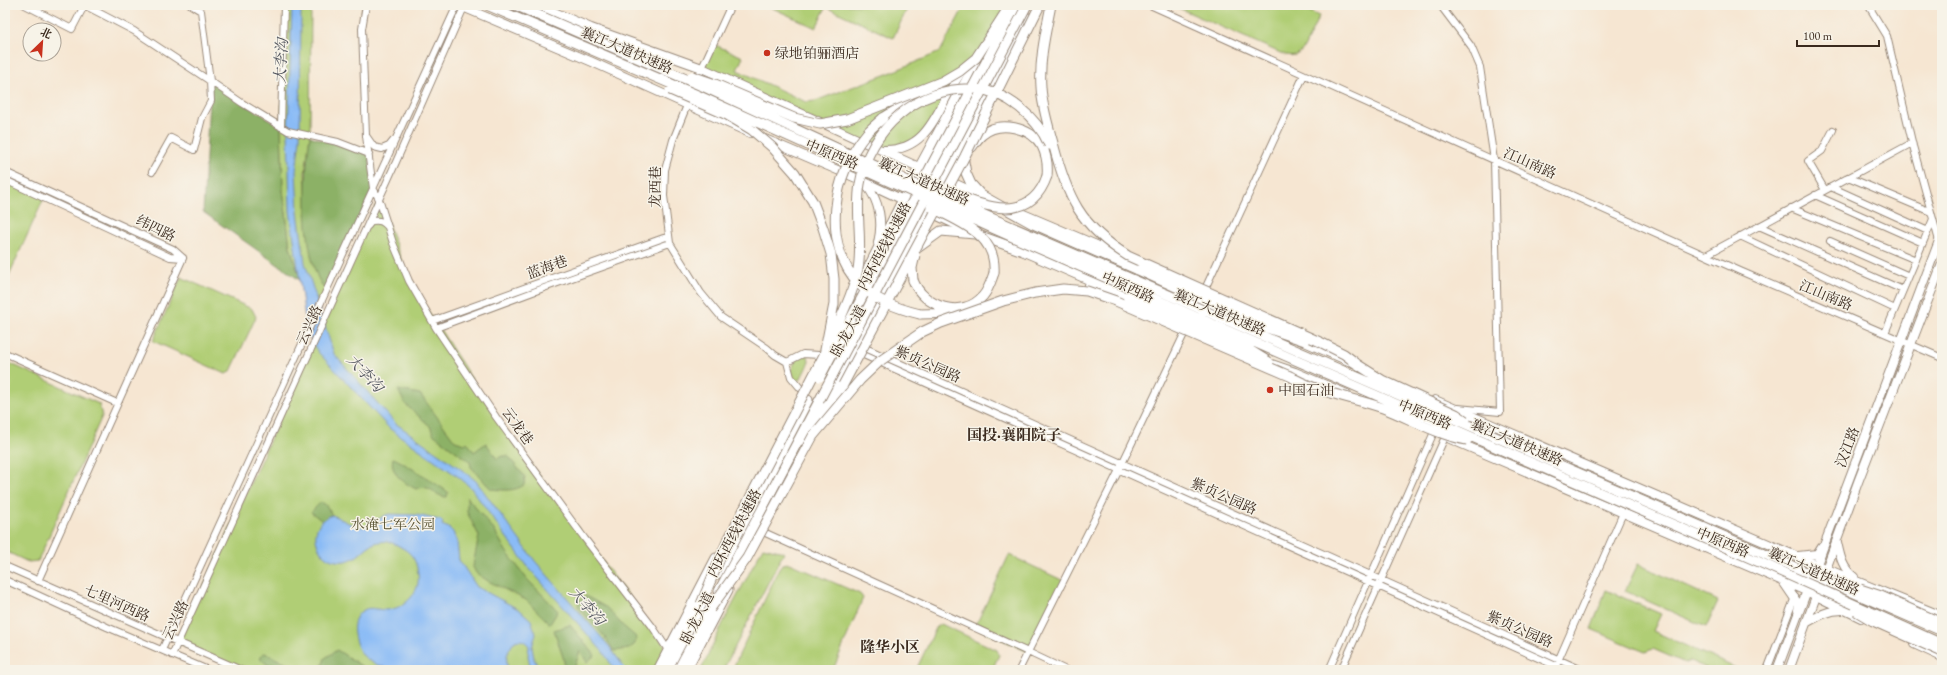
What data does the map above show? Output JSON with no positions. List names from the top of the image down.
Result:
{
  "streets": {
    "highway": ["襄江大道快速路", "内环西线快速路", "卧龙大道"],
    "main road": ["中原西路", "汉江路"],
    "street": [
      "江山南路",
      "龙西巷",
      "纬四路",
      "蓝海巷",
      "云兴路",
      "紫贞公园路",
      "云龙巷",
      "七里河西路"
    ]
  },
  "crossings": [
    ["中原西路", "龙西巷"],
    ["中原西路", "云兴路"],
    ["中原西路", "卧龙大道"],
    ["中原西路", "汉江路"],
    ["江山南路", "汉江路"],
    ["龙西巷", "蓝海巷"],
    ["内环西线快速路", "卧龙大道"],
    ["蓝海巷", "云龙巷"],
    ["云兴路", "云龙巷"],
    ["云兴路", "七里河西路"],
    ["卧龙大道", "紫贞公园路"],
    ["卧龙大道", "云龙巷"]
  ],
  "districts": ["国投·襄阳院子", "隆华小区"],
  "water": ["大李沟"],
  "parks": ["水淹七军公园"],
  "places": ["绿地铂骊酒店", "中国石油"],
  "scale_bar": "100 m",
  "north": "top right"
}
